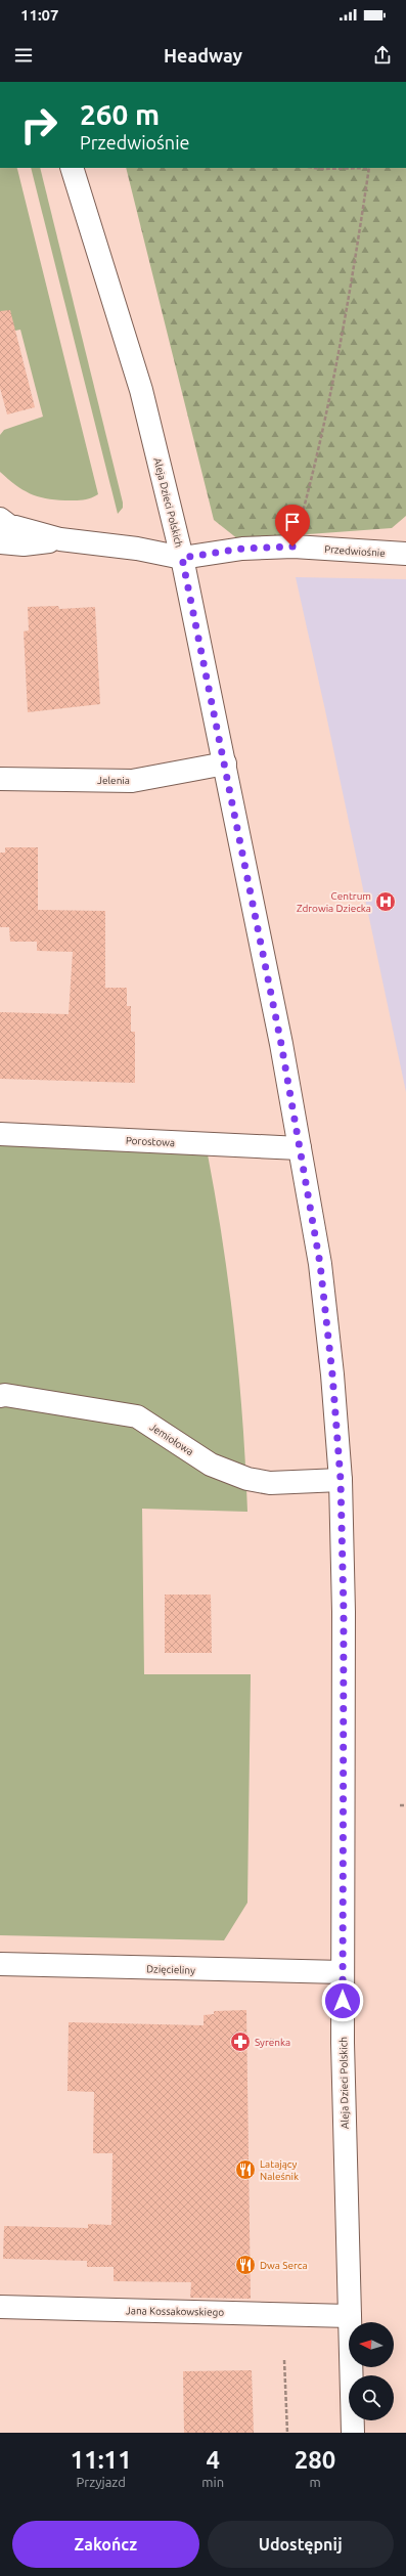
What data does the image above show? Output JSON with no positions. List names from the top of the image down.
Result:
{
  "streets": {
    "street": [
      "Aleja Dzieci Polskich",
      "Przedwiośnie",
      "Jelenia",
      "Porostowa",
      "Jemiołowa",
      "Dzięcieliny",
      "Jana Kossakowskiego"
    ]
  },
  "crossings": [
    ["Aleja Dzieci Polskich", "Przedwiośnie"],
    ["Aleja Dzieci Polskich", "Jelenia"],
    ["Aleja Dzieci Polskich", "Porostowa"],
    ["Aleja Dzieci Polskich", "Jemiołowa"],
    ["Aleja Dzieci Polskich", "Dzięcieliny"],
    ["Aleja Dzieci Polskich", "Jana Kossakowskiego"]
  ],
  "places": {
    "hospital": ["Centrum Zdrowia Dziecka"],
    "pharmacy": ["Syrenka"],
    "restaurant": ["Latający Naleśnik", "Dwa Serca"]
  },
  "north": "left",
  "page": {
    "status": "11:07",
    "header": "Headway",
    "turn": ["260 m", "Przedwiośnie"],
    "eta": [
      "11:11",
      "Przyjazd",
      "4",
      "min",
      "280",
      "m"
    ],
    "buttons": ["Zakończ", "Udostępnij"]
  }
}
